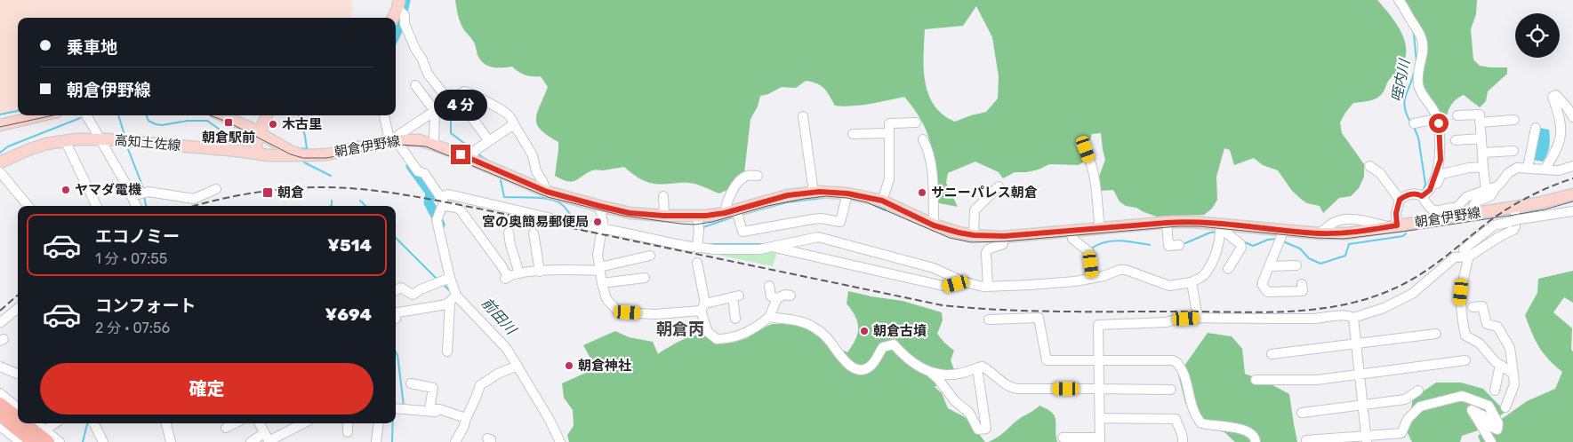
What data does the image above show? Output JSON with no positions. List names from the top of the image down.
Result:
{
  "streets": {
    "main road": ["高知土佐線", "朝倉伊野線"]
  },
  "crossings": [
    ["高知土佐線", "朝倉伊野線"]
  ],
  "districts": ["朝倉丙"],
  "water": ["咥内川", "前田川"],
  "places": {
    "transit": ["朝倉駅前", "朝倉"],
    "other": [
      "木古里",
      "ヤマダ電機",
      "サニーパレス朝倉",
      "宮の奥簡易郵便局",
      "朝倉古墳",
      "朝倉神社"
    ]
  },
  "page": {
    "banner": ["乗車地", "朝倉伊野線"],
    "bubble": "4 分",
    "list": [
      {
        "name": "エコノミー",
        "note": "1 分 · 07:55",
        "value": "¥514"
      },
      {
        "name": "コンフォート",
        "note": "2 分 · 07:56",
        "value": "¥694"
      }
    ],
    "buttons": "確定"
  }
}
